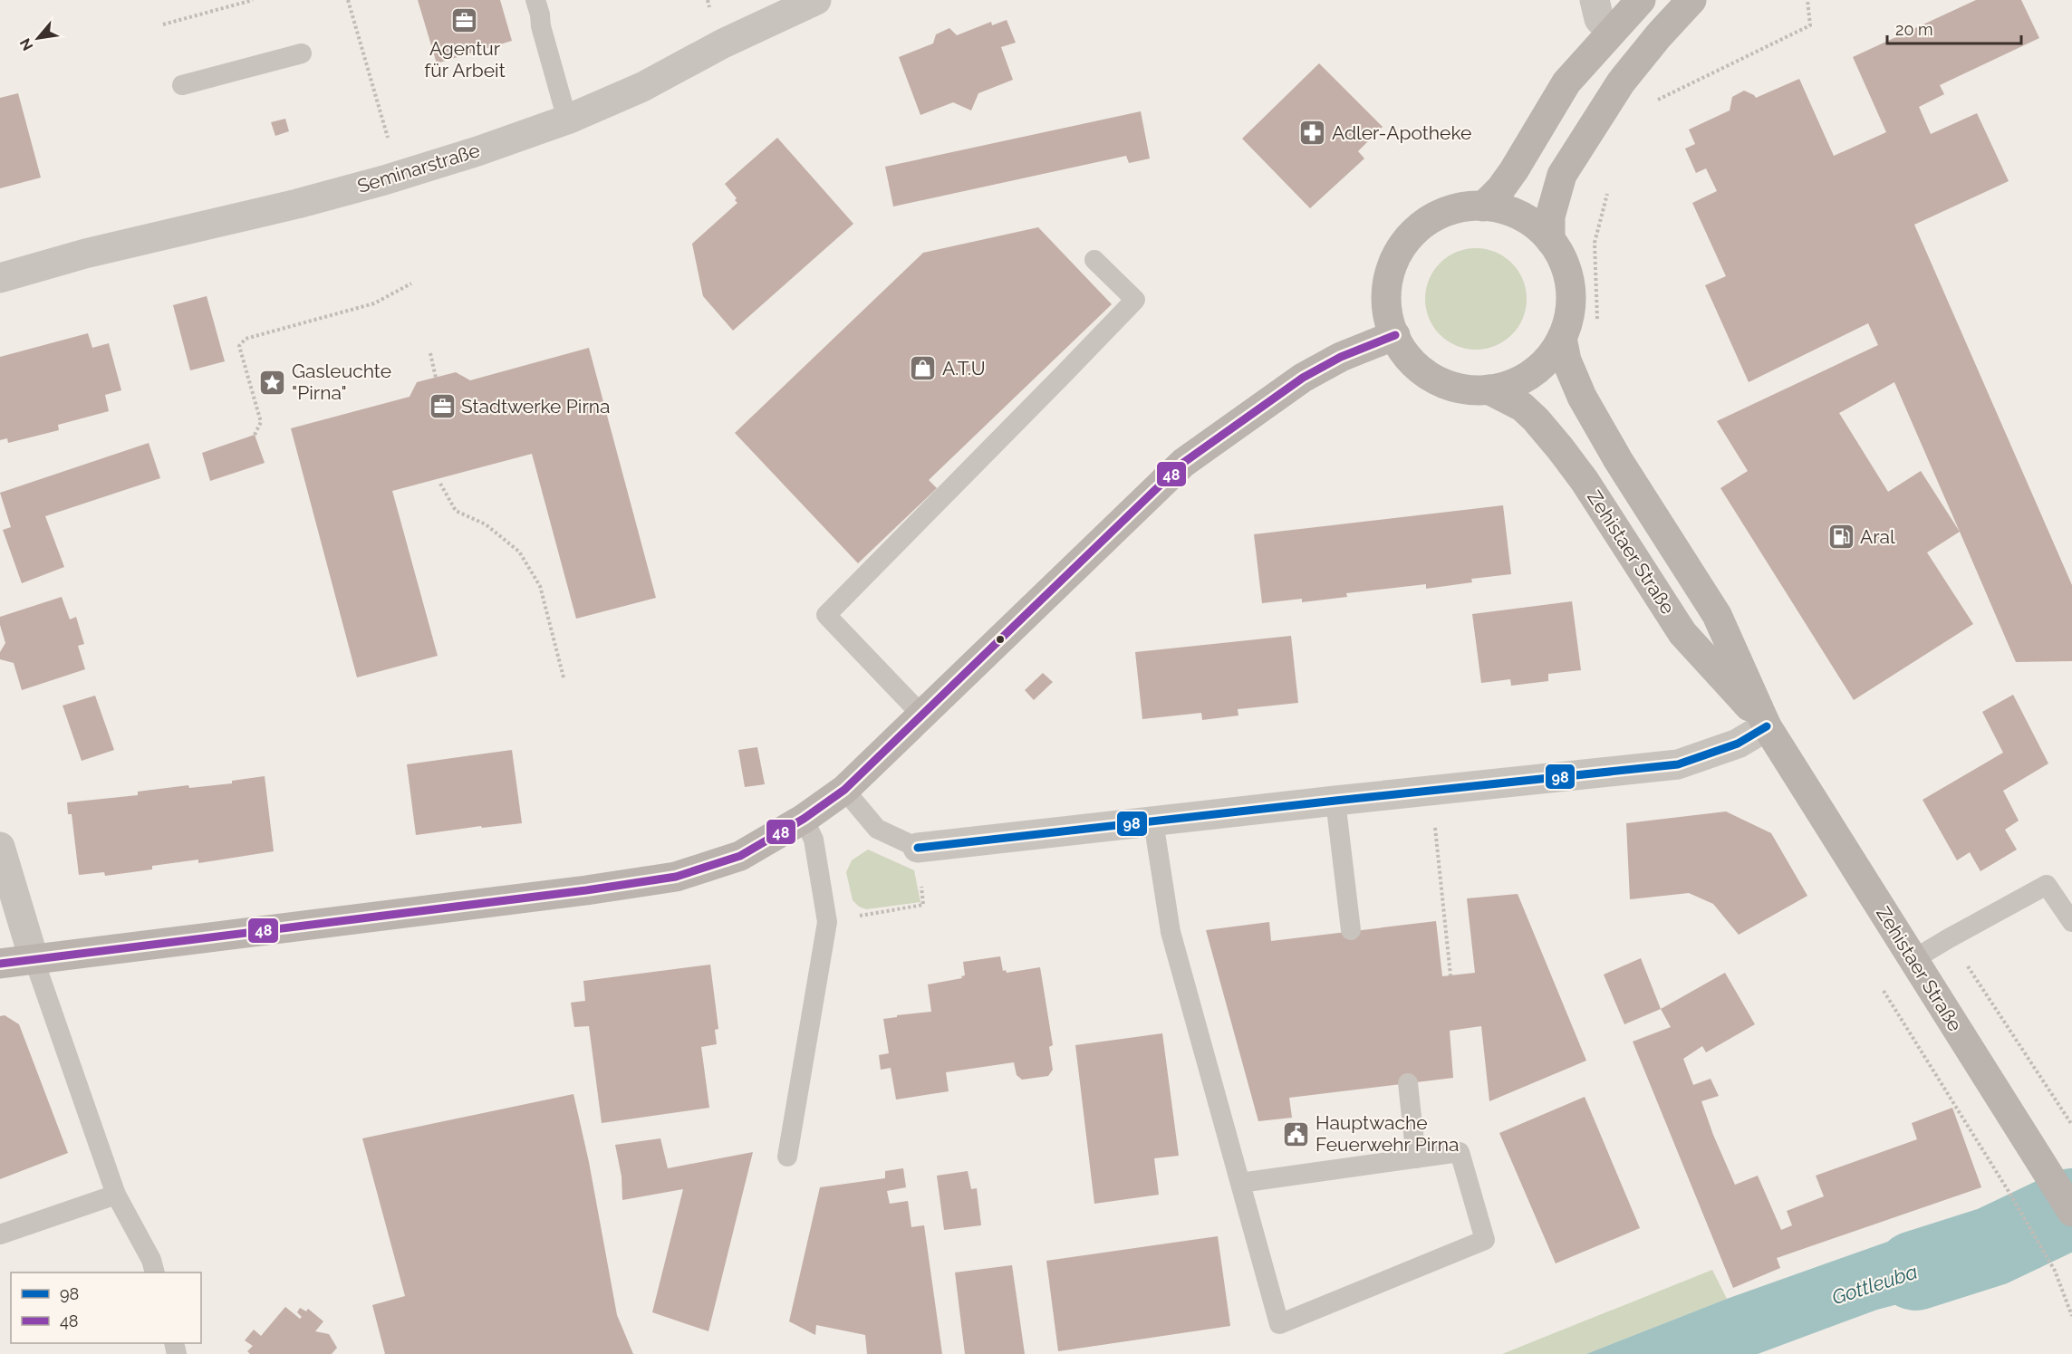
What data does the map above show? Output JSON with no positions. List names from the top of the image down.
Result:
{
  "streets": {
    "main road": ["Zehistaer Straße"],
    "street": ["Seminarstraße"]
  },
  "water": ["Gottleuba"],
  "places": {
    "office": ["Agentur für Arbeit", "Stadtwerke Pirna"],
    "pharmacy": ["Adler-Apotheke"],
    "shop": ["A.T.U"],
    "place": ["Gasleuchte \"Pirna\""],
    "fuel station": ["Aral"],
    "public building": ["Hauptwache Feuerwehr Pirna"]
  },
  "lines": ["transit line 48", "transit line 98"],
  "legend": ["98", "48"],
  "scale_bar": "20 m",
  "north": "bottom left"
}
